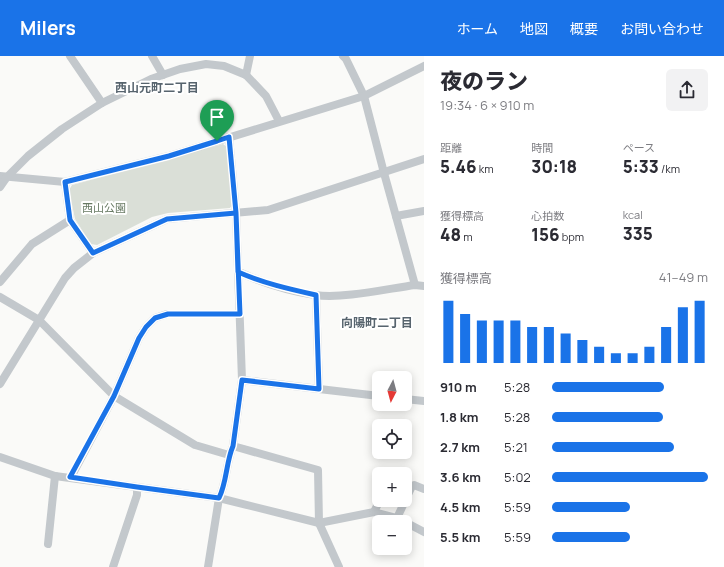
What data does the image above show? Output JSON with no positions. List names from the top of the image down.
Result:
{
  "districts": ["西山元町二丁目", "向陽町二丁目"],
  "parks": ["西山公園"],
  "north": "bottom",
  "page": {
    "header": "Milers",
    "nav": [
      "ホーム",
      "地図",
      "概要",
      "お問い合わせ"
    ],
    "heading": ["夜のラン", "19:34 · 6 × 910 m"],
    "stats": [
      ["距離", "5.46 km"],
      ["時間", "30:18"],
      ["ペース", "5:33 /km"],
      ["獲得標高", "48 m"],
      ["心拍数", "156 bpm"],
      ["kcal", "335"]
    ],
    "chart": ["獲得標高", "41–49 m"],
    "map_buttons": ["+", "−"],
    "list": [
      {
        "name": "910 m",
        "note": "5:28"
      },
      {
        "name": "1.8 km",
        "note": "5:28"
      },
      {
        "name": "2.7 km",
        "note": "5:21"
      },
      {
        "name": "3.6 km",
        "note": "5:02"
      },
      {
        "name": "4.5 km",
        "note": "5:59"
      },
      {
        "name": "5.5 km",
        "note": "5:59"
      }
    ]
  }
}
